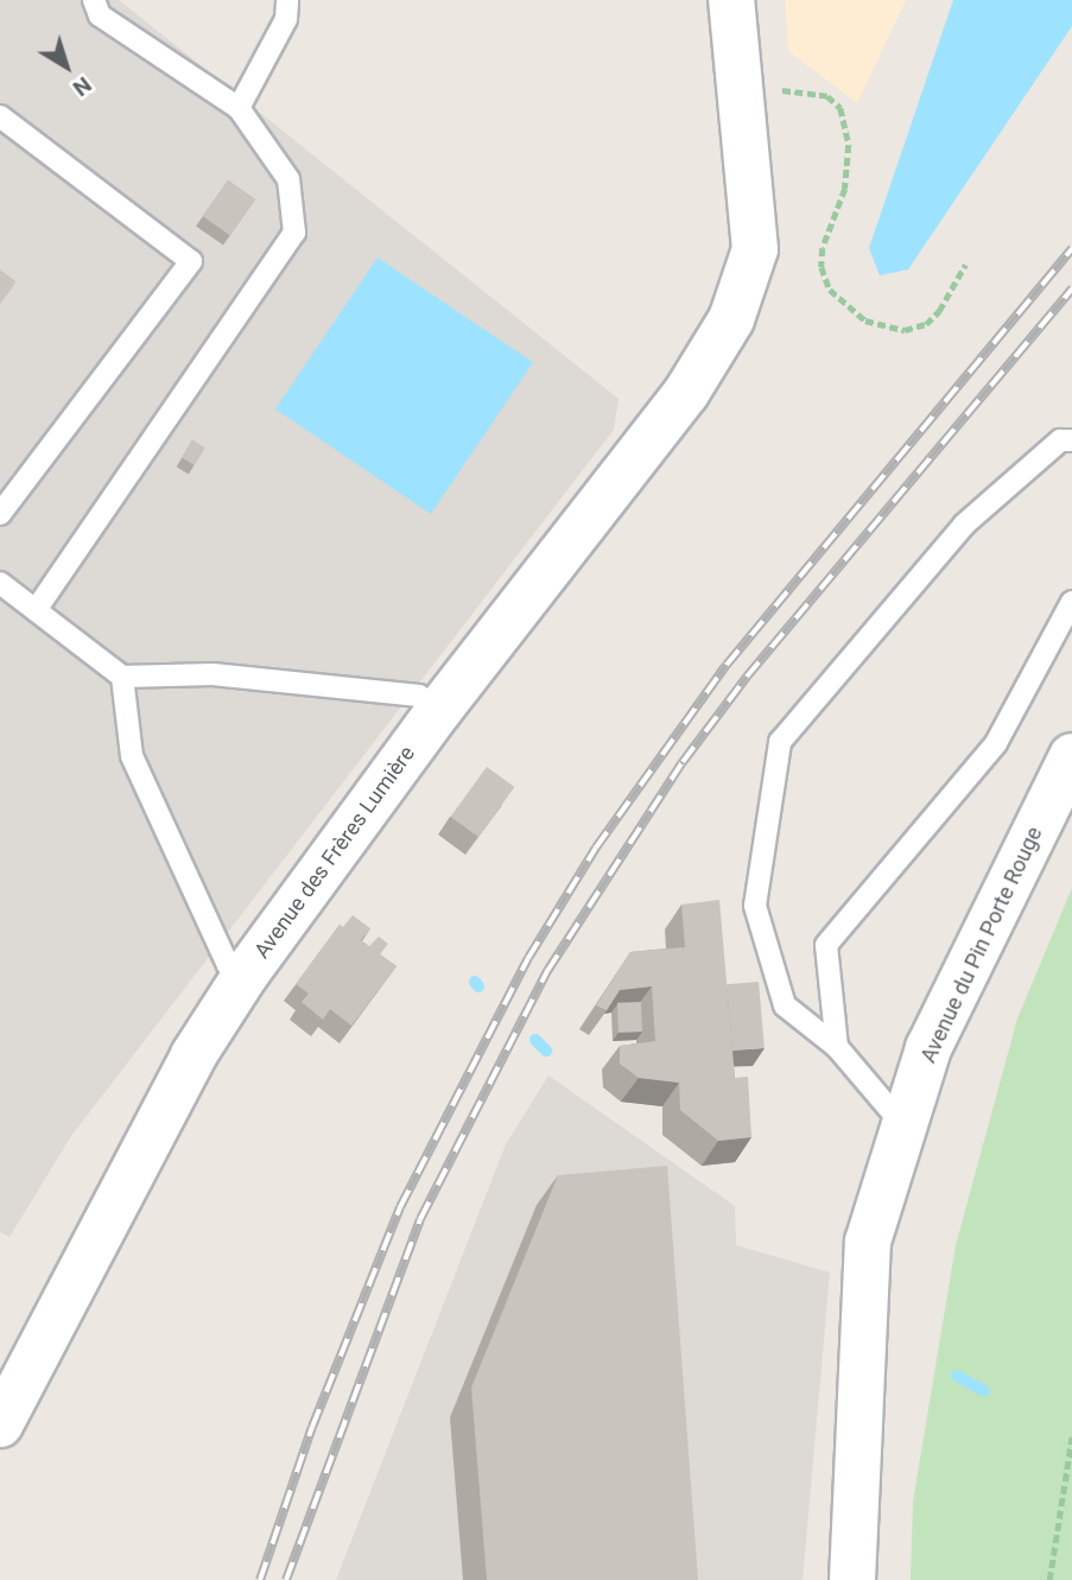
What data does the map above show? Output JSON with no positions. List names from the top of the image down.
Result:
{
  "streets": {
    "street": ["Avenue des Frères Lumière", "Avenue du Pin Porte Rouge"]
  },
  "north": "bottom right"
}
